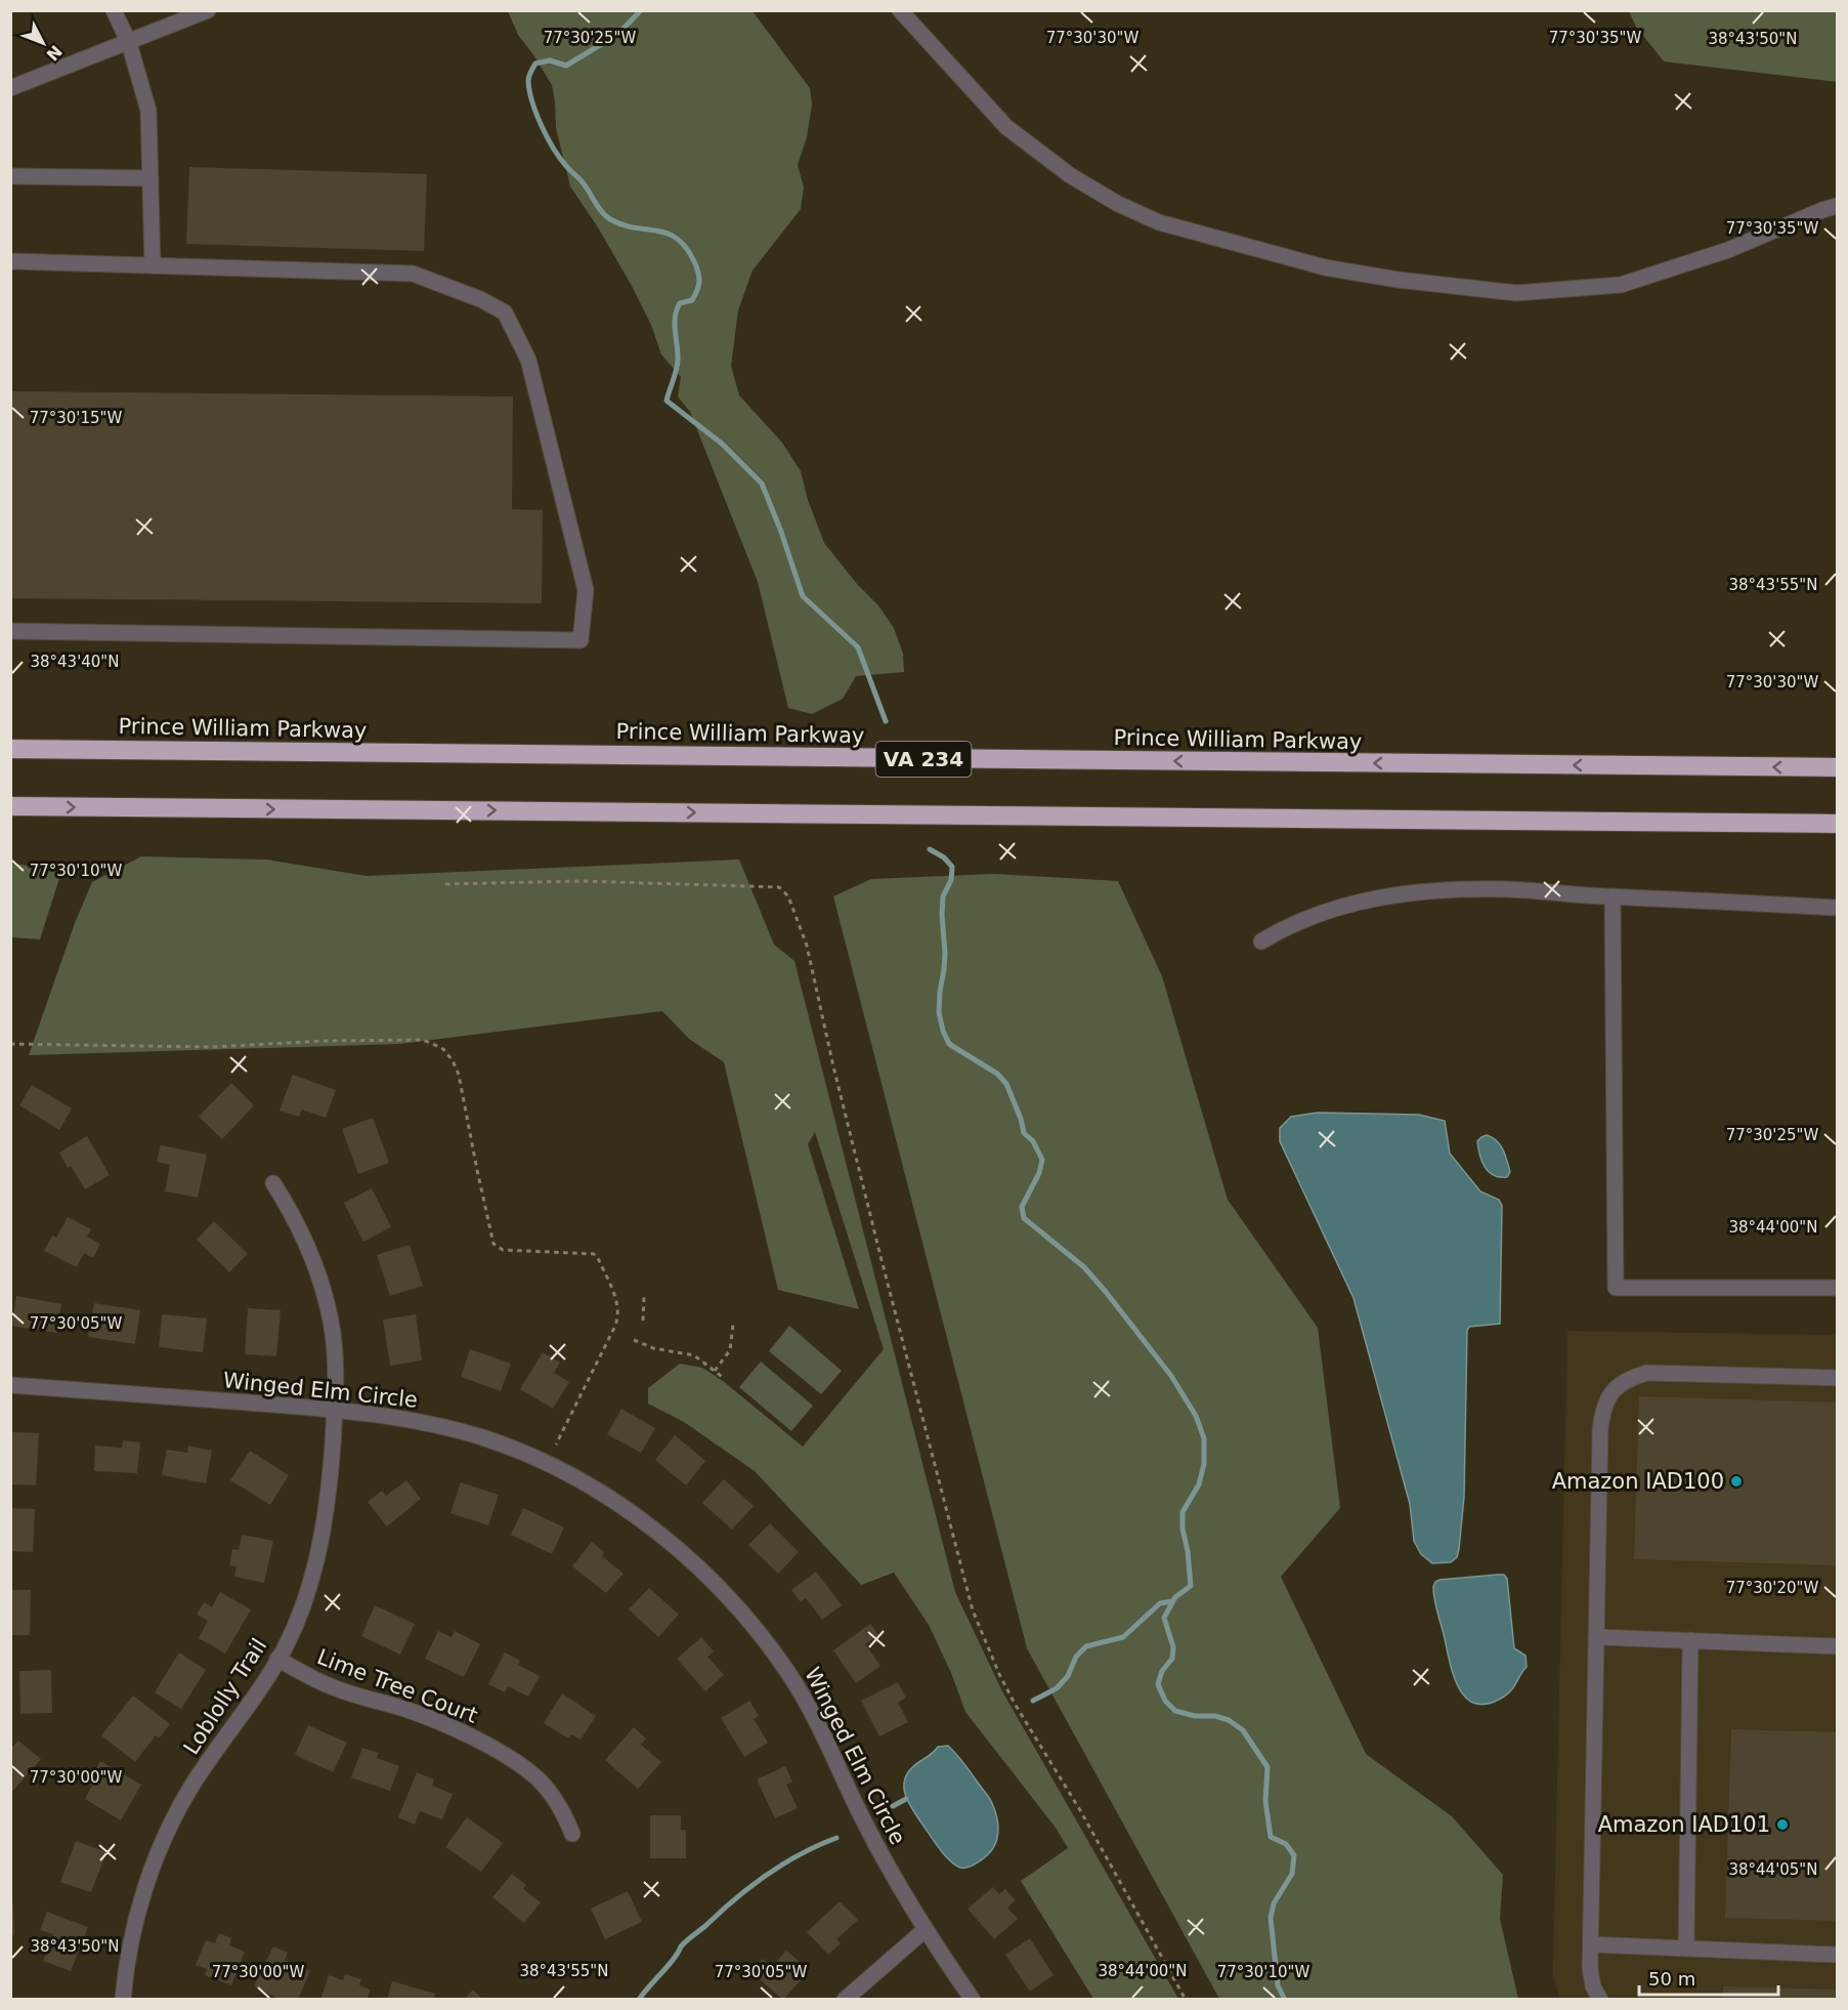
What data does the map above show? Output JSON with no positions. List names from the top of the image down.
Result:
{
  "streets": {
    "highway": ["Prince William Parkway", "VA 234"],
    "street": ["Winged Elm Circle", "Lime Tree Court", "Loblolly Trail"]
  },
  "crossings": [
    ["Winged Elm Circle", "Loblolly Trail"],
    ["Lime Tree Court", "Loblolly Trail"]
  ],
  "places": ["Amazon IAD100", "Amazon IAD101"],
  "scale_bar": "50 m",
  "north": "bottom right",
  "coordinates": [
    "77°30'25\"W",
    "77°30'30\"W",
    "77°30'35\"W",
    "38°43'50\"N",
    "77°30'15\"W",
    "38°43'55\"N",
    "38°43'40\"N",
    "77°30'10\"W",
    "38°44'00\"N",
    "77°30'05\"W",
    "77°30'20\"W",
    "77°30'00\"W",
    "38°44'05\"N"
  ]
}
